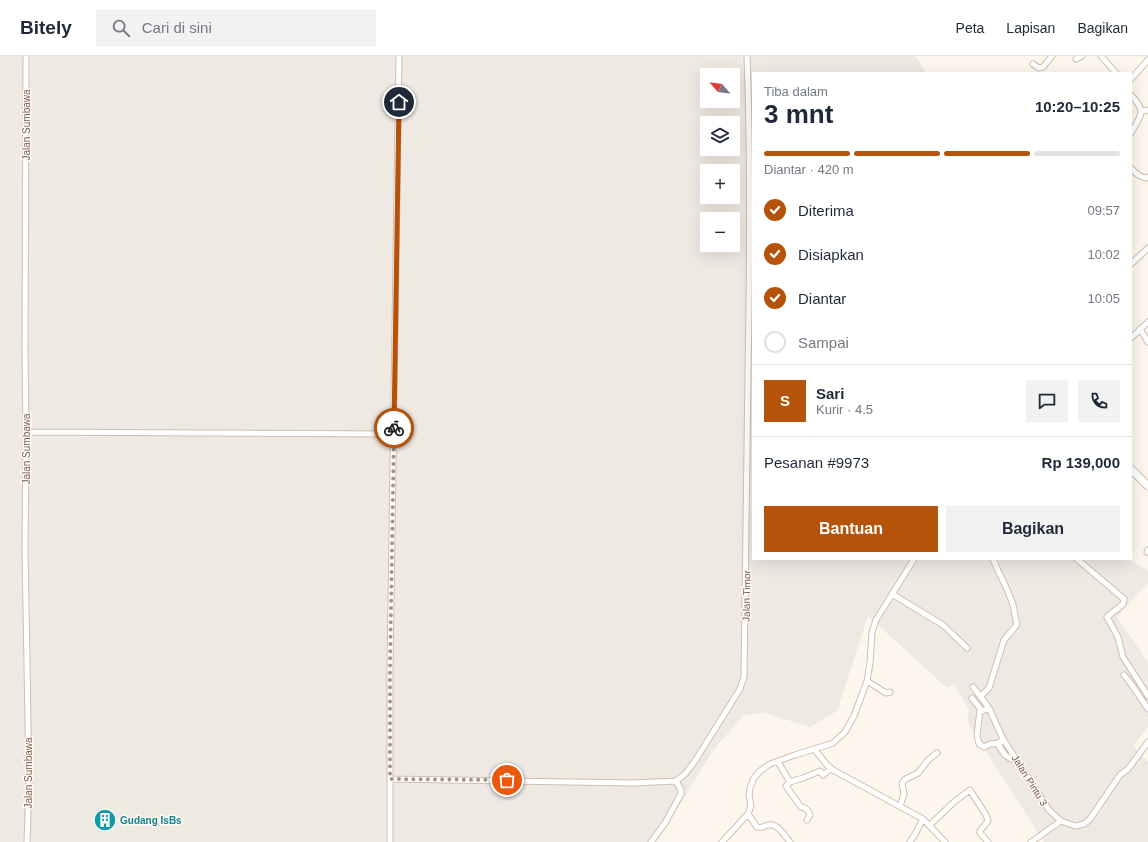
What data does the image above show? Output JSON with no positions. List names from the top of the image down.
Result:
{
  "streets": {
    "street": ["Jalan Sumbawa", "Jalan Timor", "Jalan Pintu 3"]
  },
  "places": {
    "building": ["Gudang IsBs"]
  },
  "north": "top left",
  "page": {
    "header": "Bitely",
    "search": "Cari di sini",
    "nav": ["Peta", "Lapisan", "Bagikan"],
    "map_buttons": ["+", "−"],
    "heading": ["3 mnt", "Tiba dalam", "10:20–10:25"],
    "panel": [
      "Sari",
      "Kurir · 4.5",
      "Pesanan #9973",
      "Rp 139,000"
    ],
    "bar": "Diantar · 420 m",
    "list": [
      ["Diterima", "09:57"],
      ["Disiapkan", "10:02"],
      ["Diantar", "10:05"],
      "Sampai"
    ],
    "round": "S",
    "buttons": ["Bantuan", "Bagikan"]
  }
}
